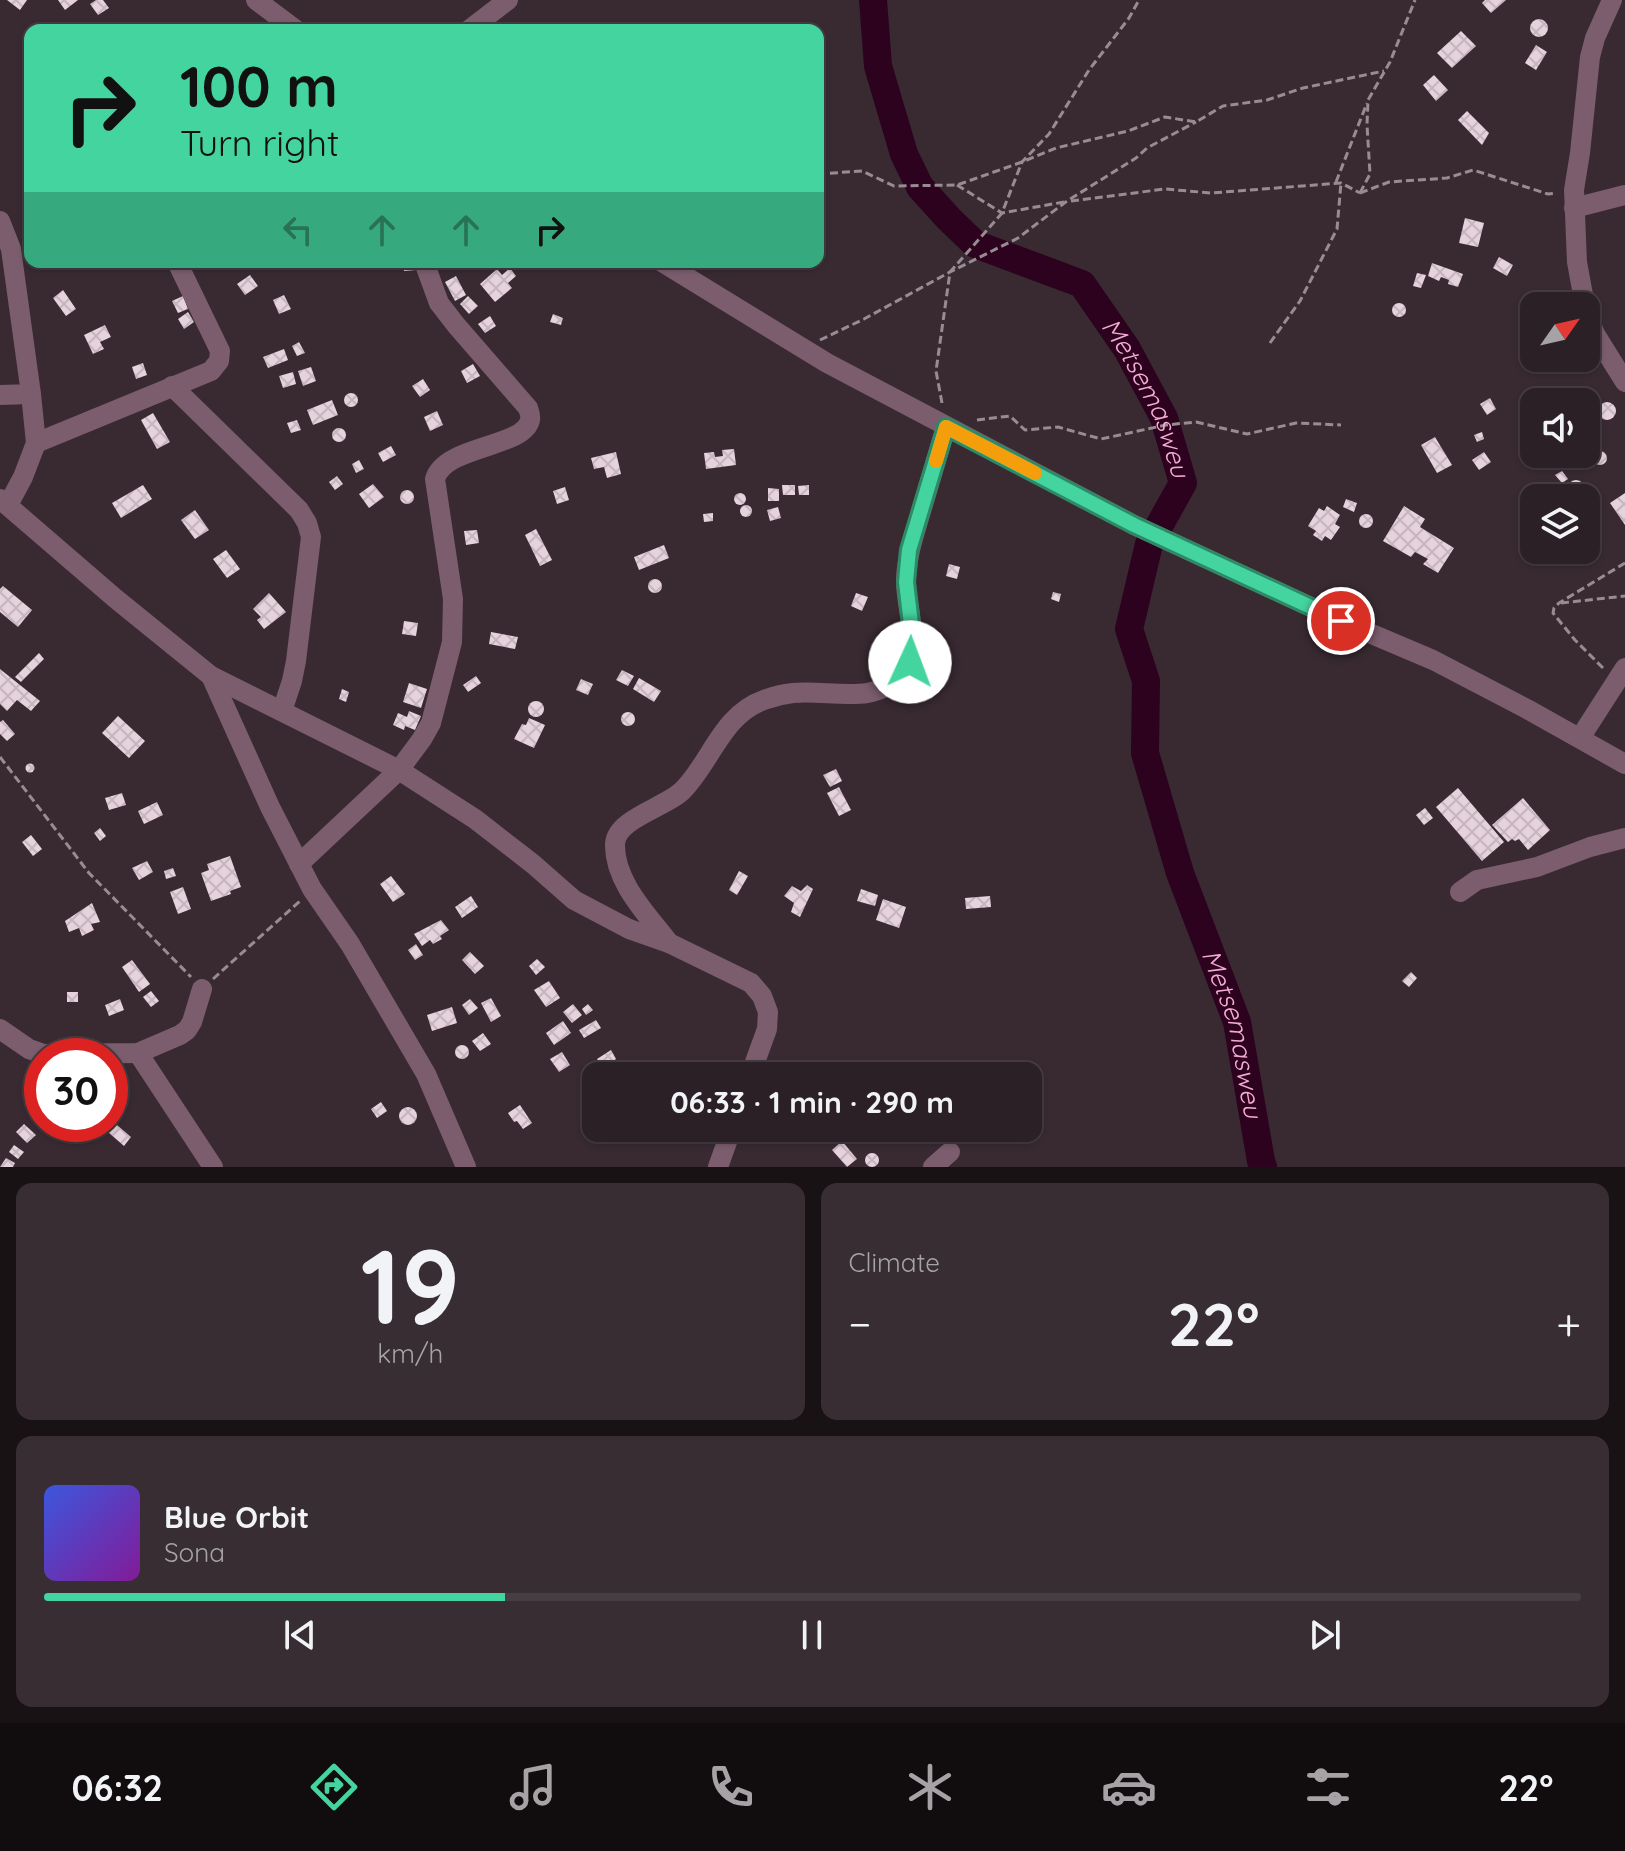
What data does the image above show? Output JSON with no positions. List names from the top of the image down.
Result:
{
  "water": ["Metsemasweu"],
  "north": "top right",
  "page": {
    "turn": ["100 m", "Turn right"],
    "limit": "30",
    "trip": "06:33 · 1 min · 290 m",
    "tile": [
      ["19", "km/h"],
      "Climate"
    ],
    "heat": ["−", "22°", "+"],
    "song": ["Blue Orbit", "Sona"],
    "tabs": ["06:32", "22°"]
  }
}
